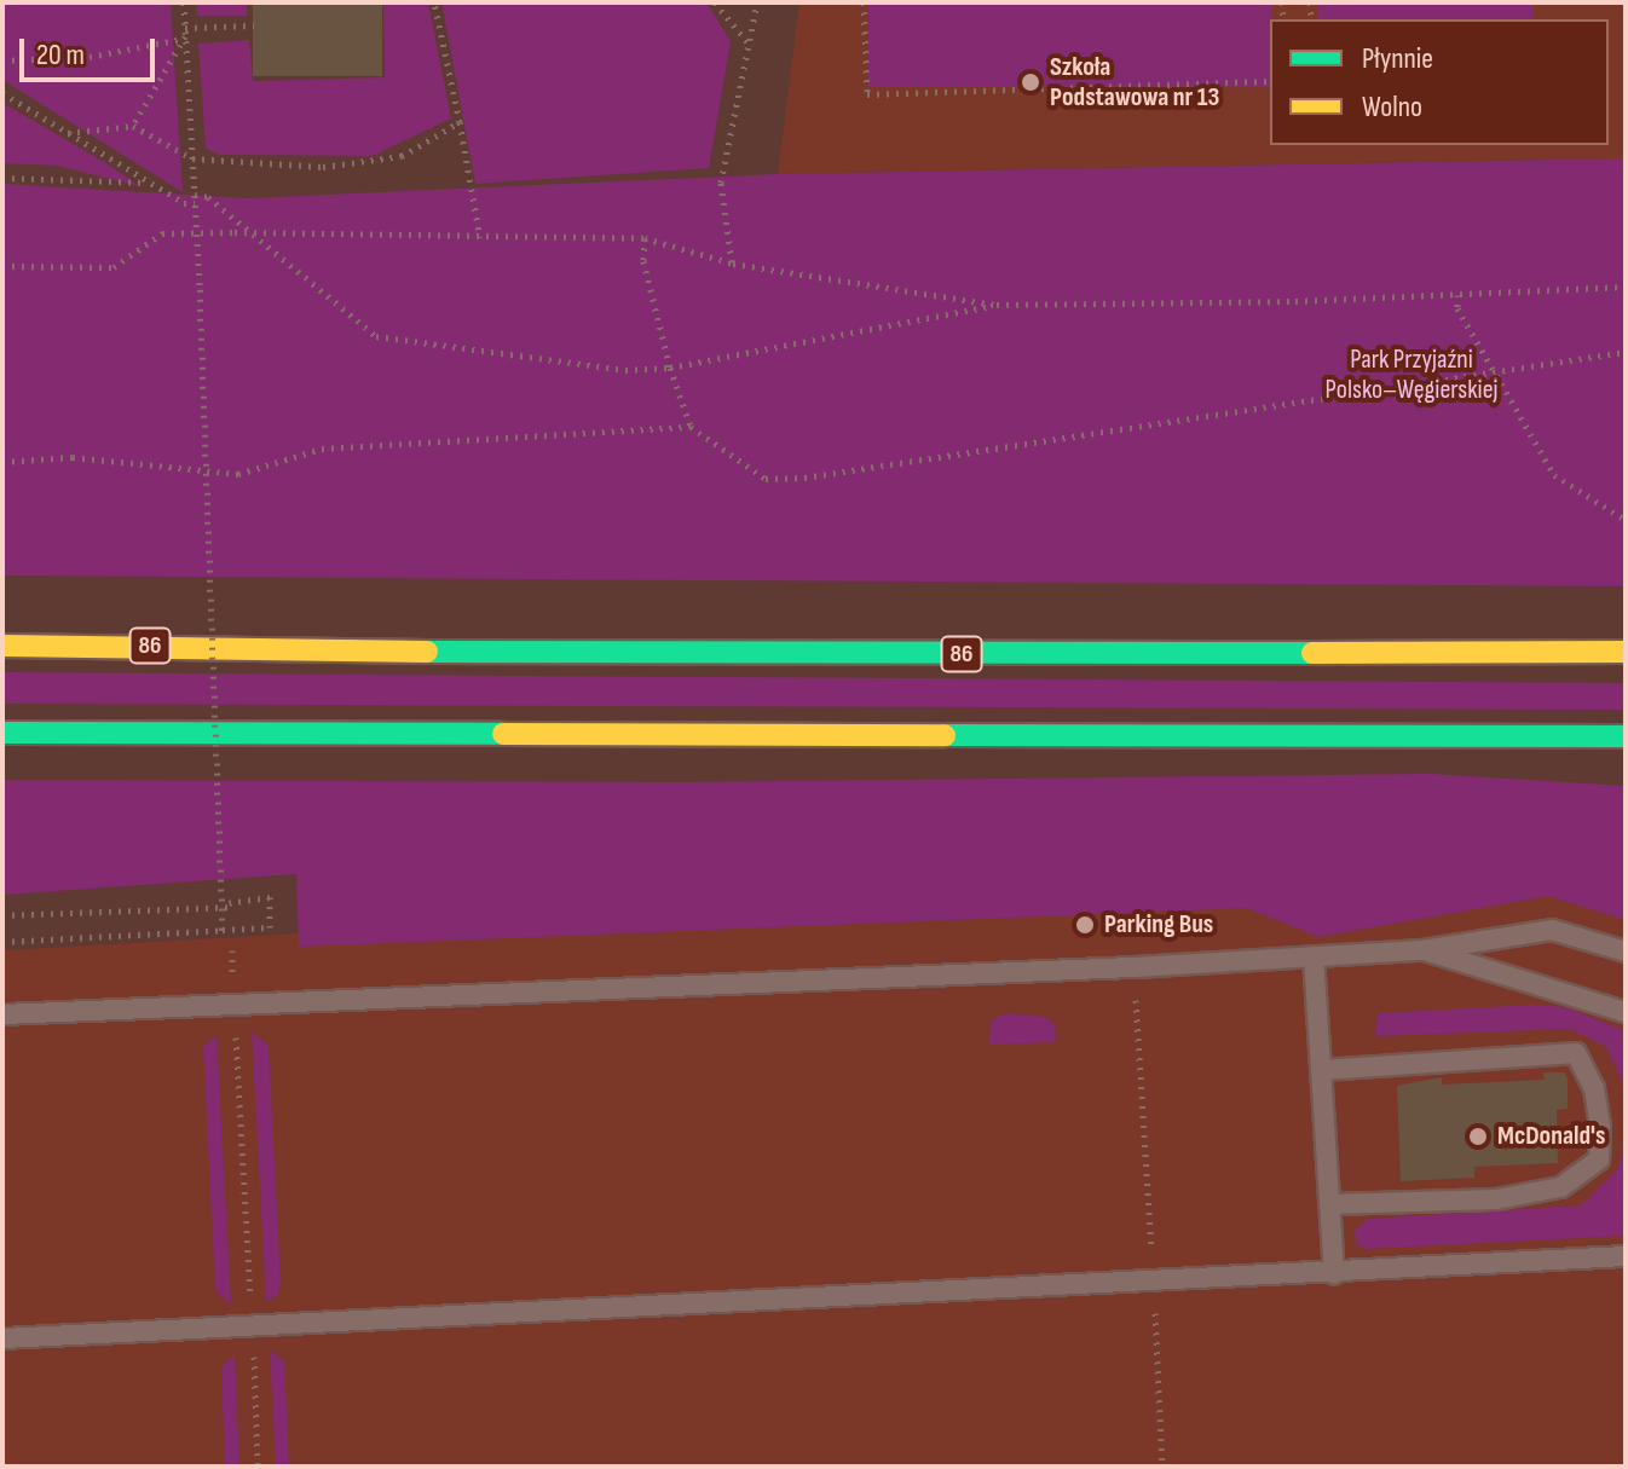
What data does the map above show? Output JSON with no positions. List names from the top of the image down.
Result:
{
  "streets": {
    "main road": ["86"]
  },
  "parks": ["Park Przyjaźni Polsko–Węgierskiej"],
  "places": ["Szkoła Podstawowa nr 13", "Parking Bus", "McDonald's"],
  "legend": ["Płynnie", "Wolno"],
  "scale_bar": "20 m"
}
